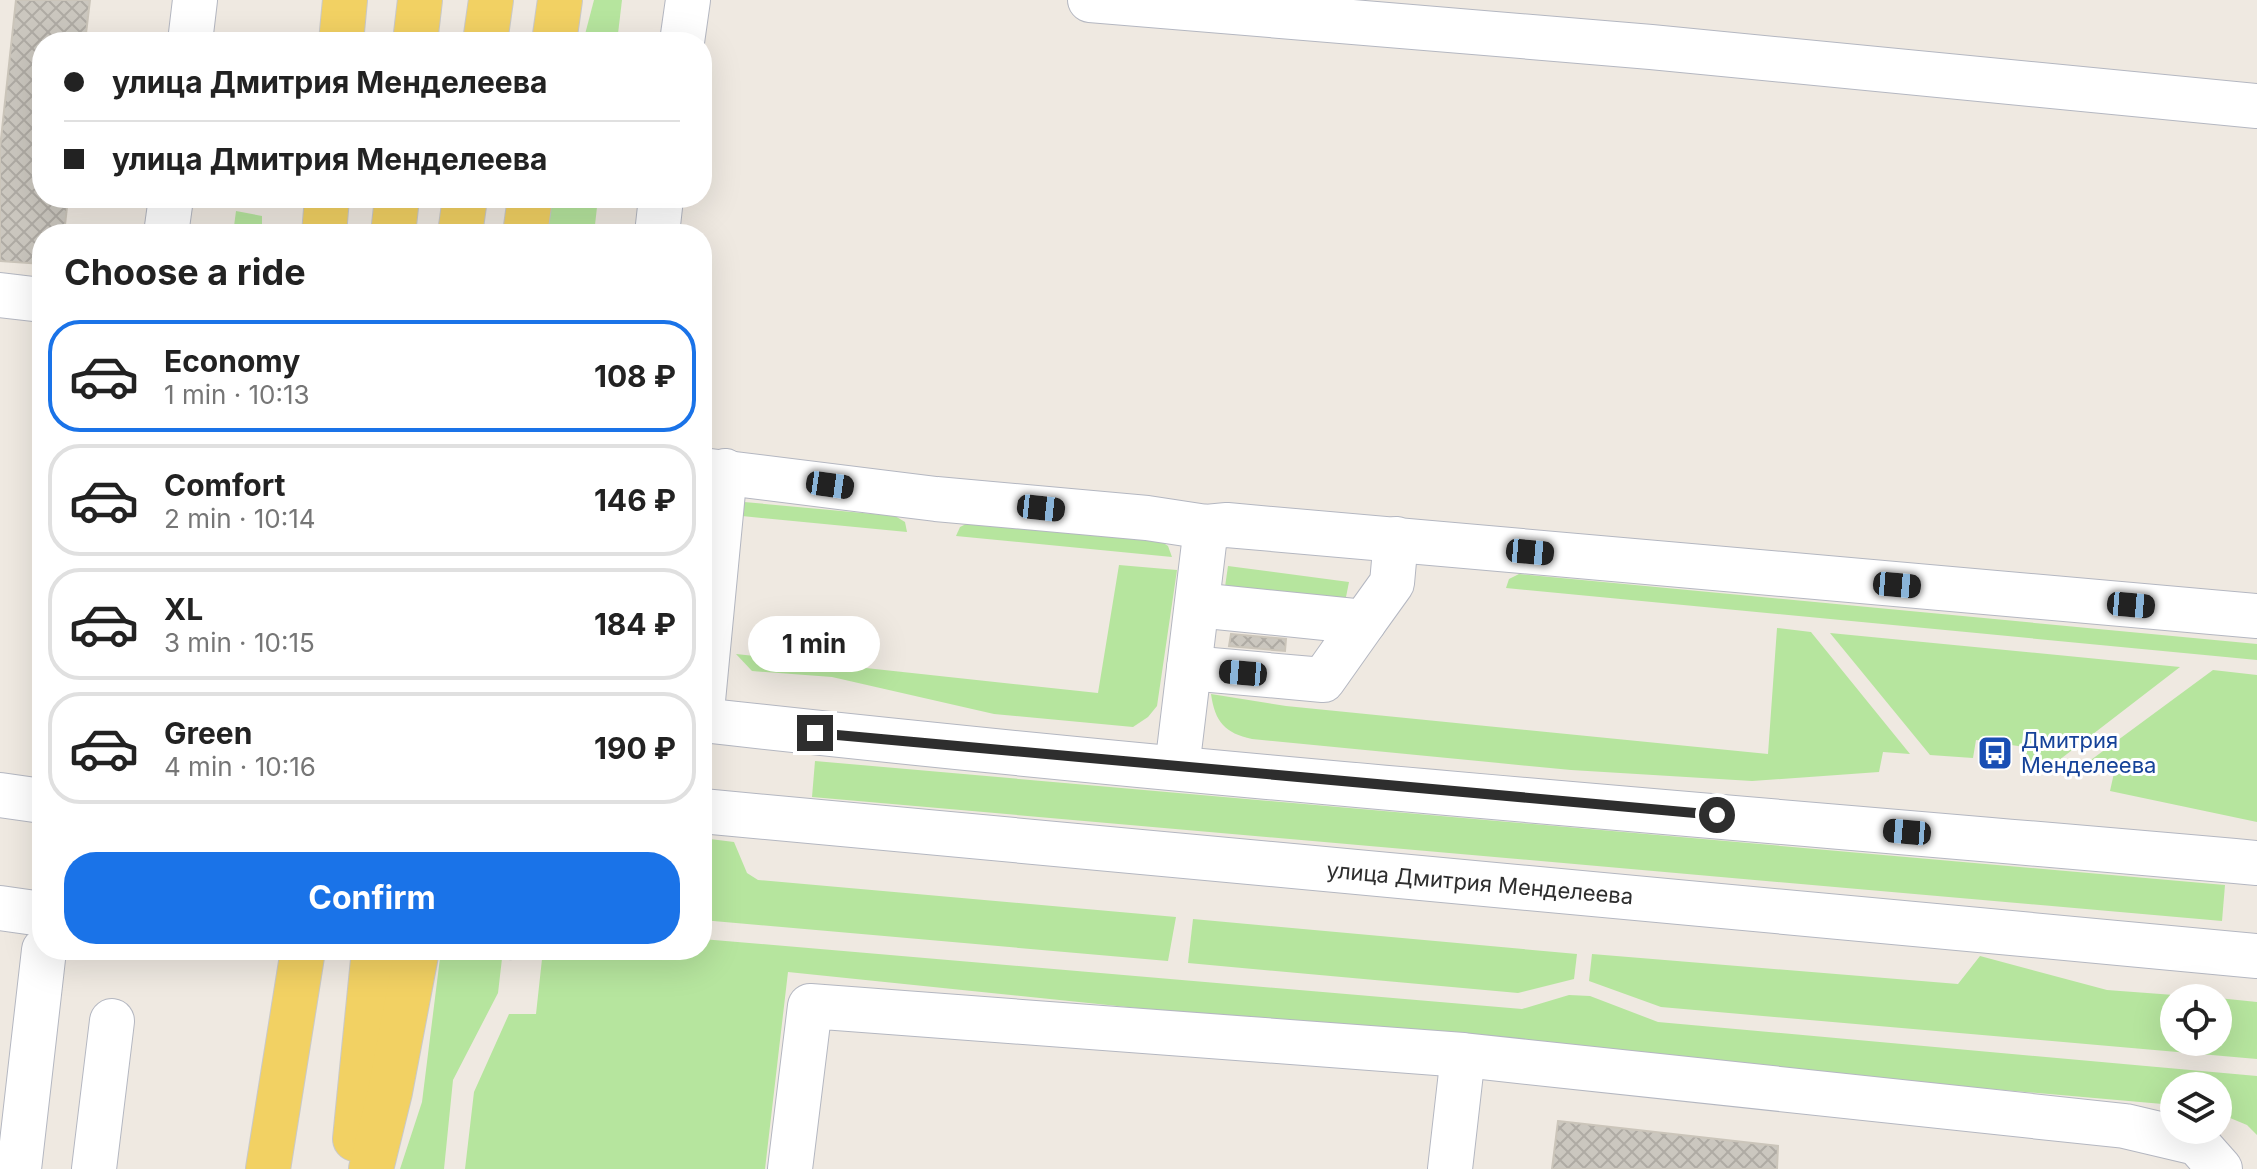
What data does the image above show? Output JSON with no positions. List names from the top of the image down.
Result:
{
  "streets": {
    "street": ["улица Дмитрия Менделеева"]
  },
  "places": {
    "bus stop": ["Дмитрия Менделеева"]
  },
  "page": {
    "banner": ["улица Дмитрия Менделеева", "улица Дмитрия Менделеева"],
    "heading": "Choose a ride",
    "list": [
      {
        "name": "Economy",
        "note": "1 min · 10:13",
        "value": "108 ₽"
      },
      {
        "name": "Comfort",
        "note": "2 min · 10:14",
        "value": "146 ₽"
      },
      {
        "name": "XL",
        "note": "3 min · 10:15",
        "value": "184 ₽"
      },
      {
        "name": "Green",
        "note": "4 min · 10:16",
        "value": "190 ₽"
      }
    ],
    "bubble": "1 min",
    "buttons": "Confirm"
  }
}
